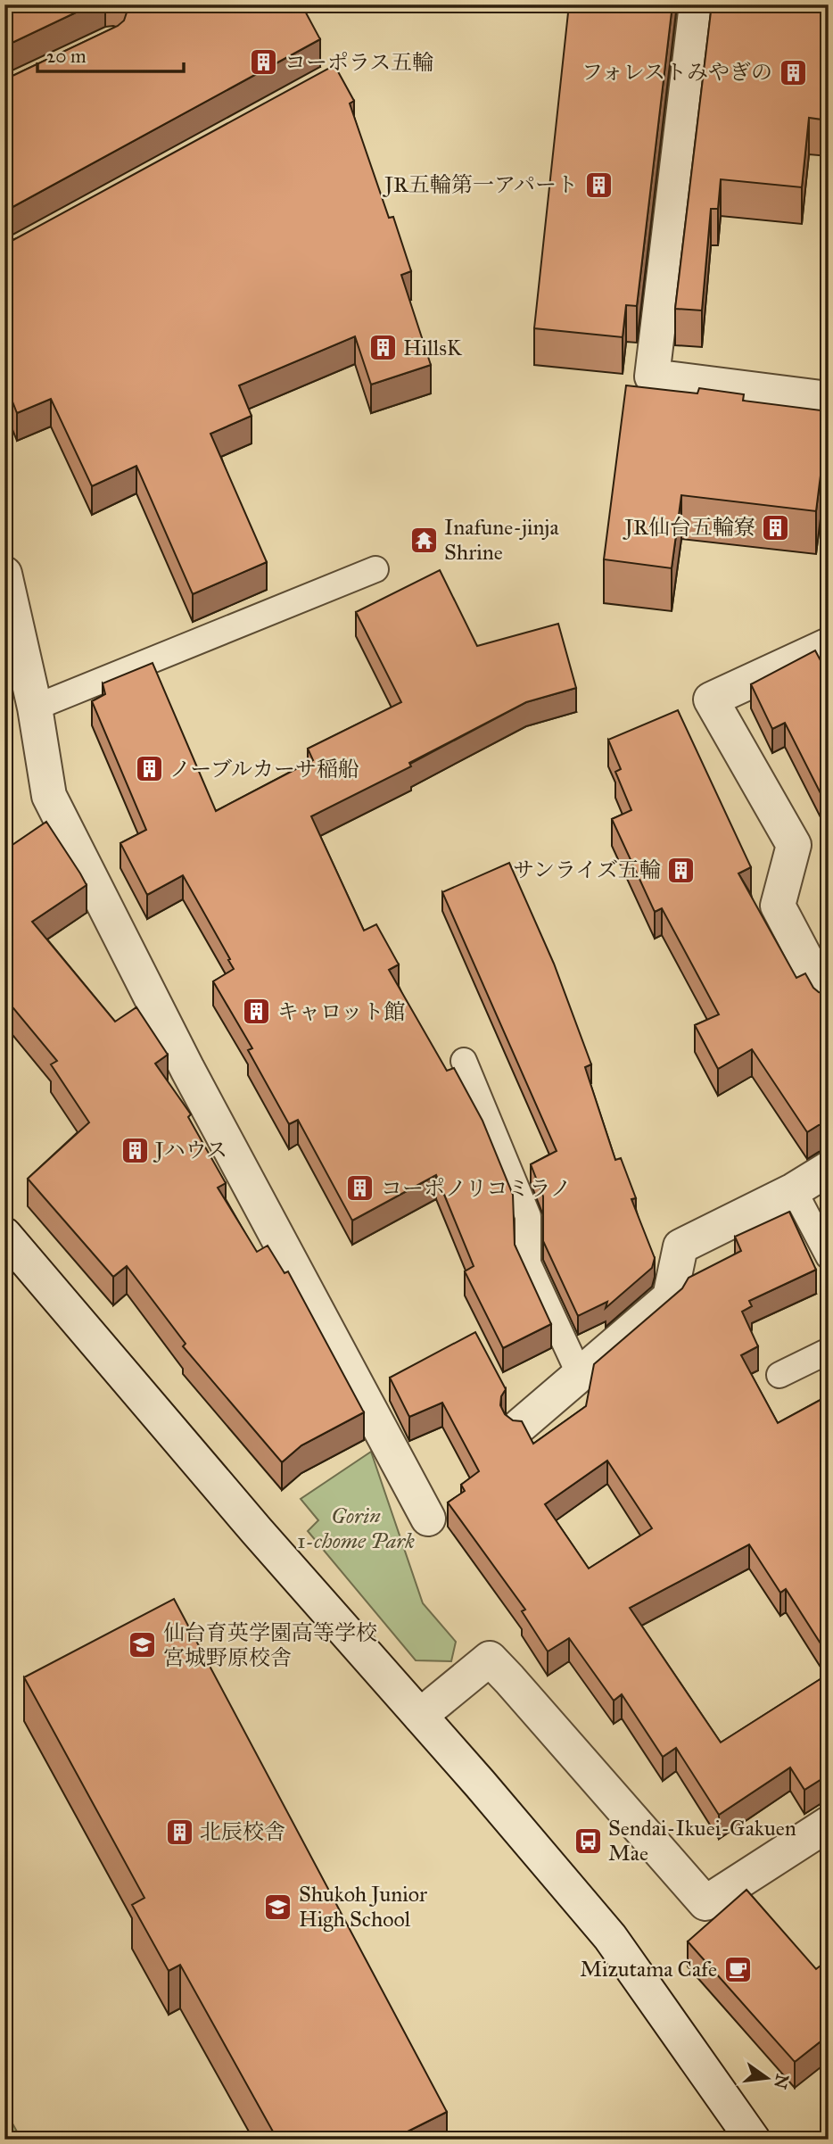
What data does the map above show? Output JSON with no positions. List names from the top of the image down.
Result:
{
  "parks": ["Gorin 1-chome Park"],
  "places": {
    "building": [
      "コーポラス五輪",
      "フォレストみやぎの",
      "JR五輪第一アパート",
      "HillsK",
      "JR仙台五輪寮",
      "ノーブルカーサ稲船",
      "サンライズ五輪",
      "キャロット館",
      "Jハウス",
      "コーポノリコミラノ",
      "北辰校舎"
    ],
    "temple": ["Inafune-jinja Shrine"],
    "school or university": ["仙台育英学園高等学校 宮城野原校舎", "Shukoh Junior High School"],
    "bus stop": ["Sendai-Ikuei-Gakuen Mae"],
    "cafe": ["Mizutama Cafe"]
  },
  "scale_bar": "20 m",
  "north": "right"
}
